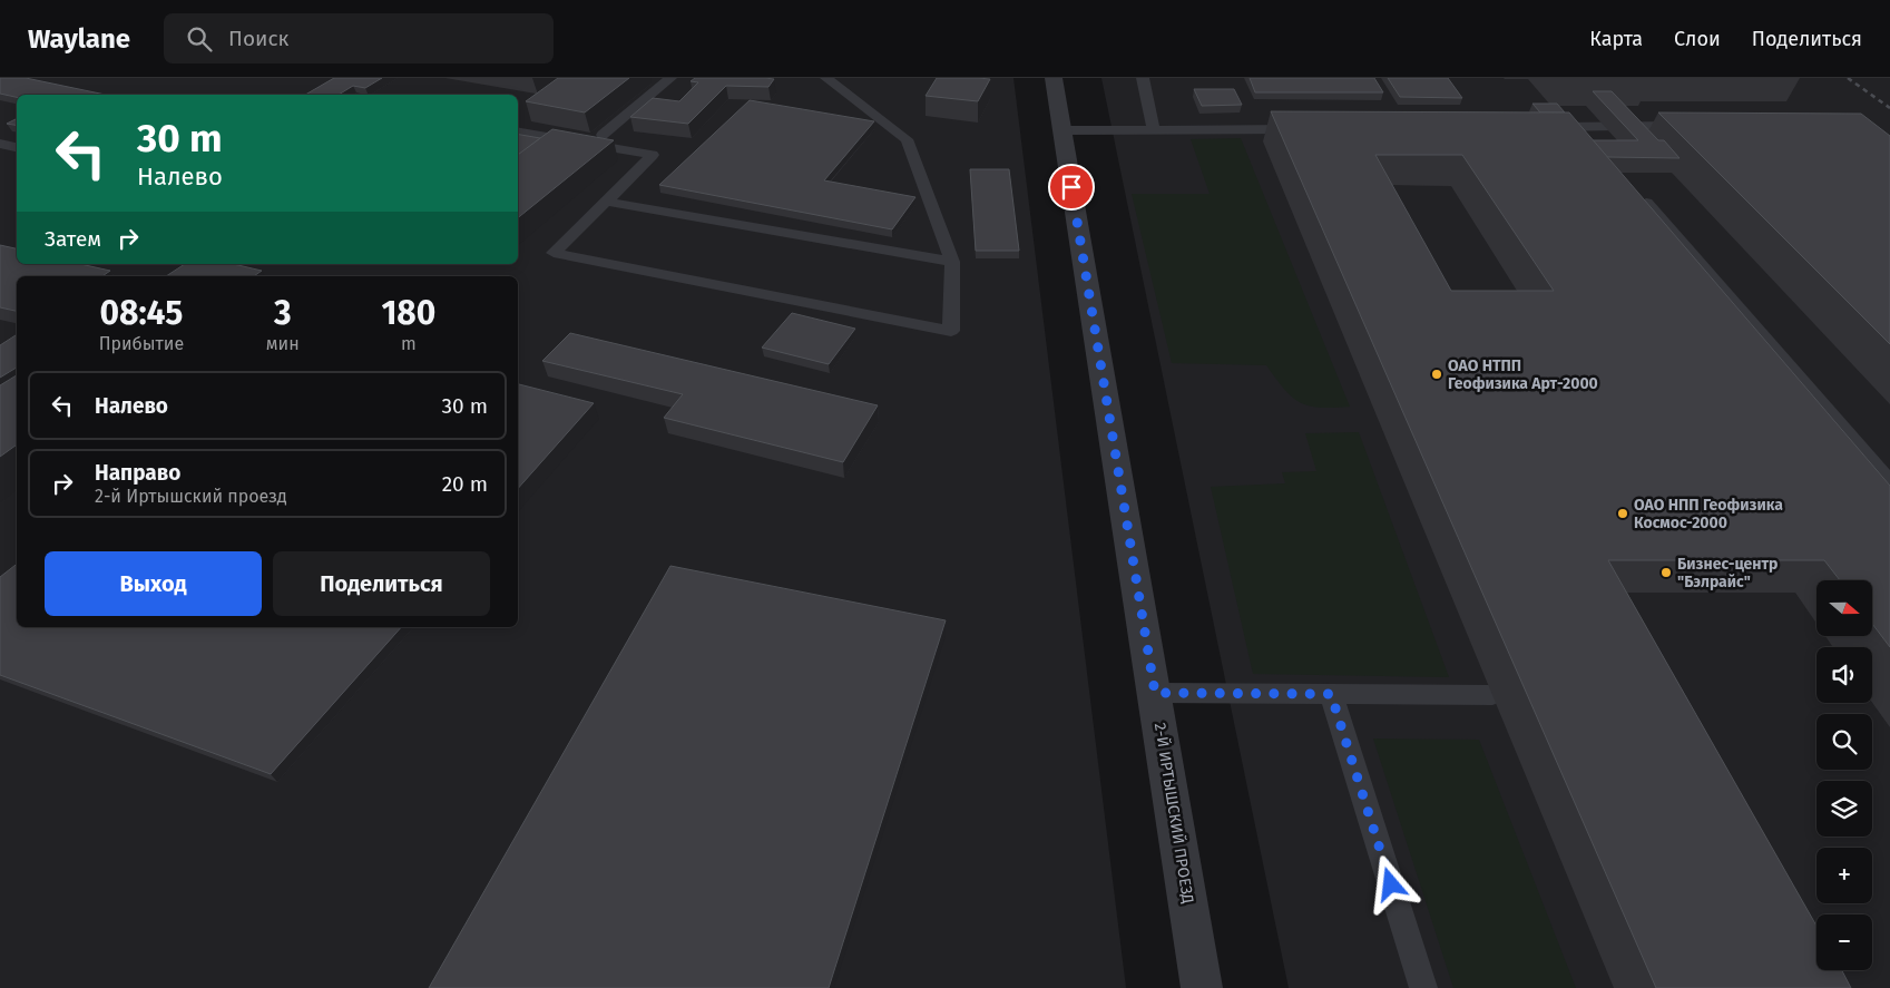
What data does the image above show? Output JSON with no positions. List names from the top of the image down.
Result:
{
  "streets": {
    "street": ["2-Й ИРТЫШСКИЙ ПРОЕЗД"]
  },
  "places": ["ОАО НТПП Геофизика Арт-2000", "ОАО НПП Геофизика Космос-2000", "Бизнес-центр \"Бэлрайс\""],
  "north": "right",
  "page": {
    "header": "Waylane",
    "search": "Поиск",
    "nav": ["Карта", "Слои", "Поделиться"],
    "turn": ["30 m", "Налево"],
    "then": "Затем",
    "eta": [
      "08:45",
      "Прибытие",
      "3",
      "мин",
      "180",
      "m"
    ],
    "list": [
      {
        "name": "Налево",
        "value": "30 m"
      },
      {
        "name": "Направо",
        "note": "2-й Иртышский проезд",
        "value": "20 m"
      }
    ],
    "buttons": ["Выход", "Поделиться"],
    "map_buttons": ["+", "−"]
  }
}
